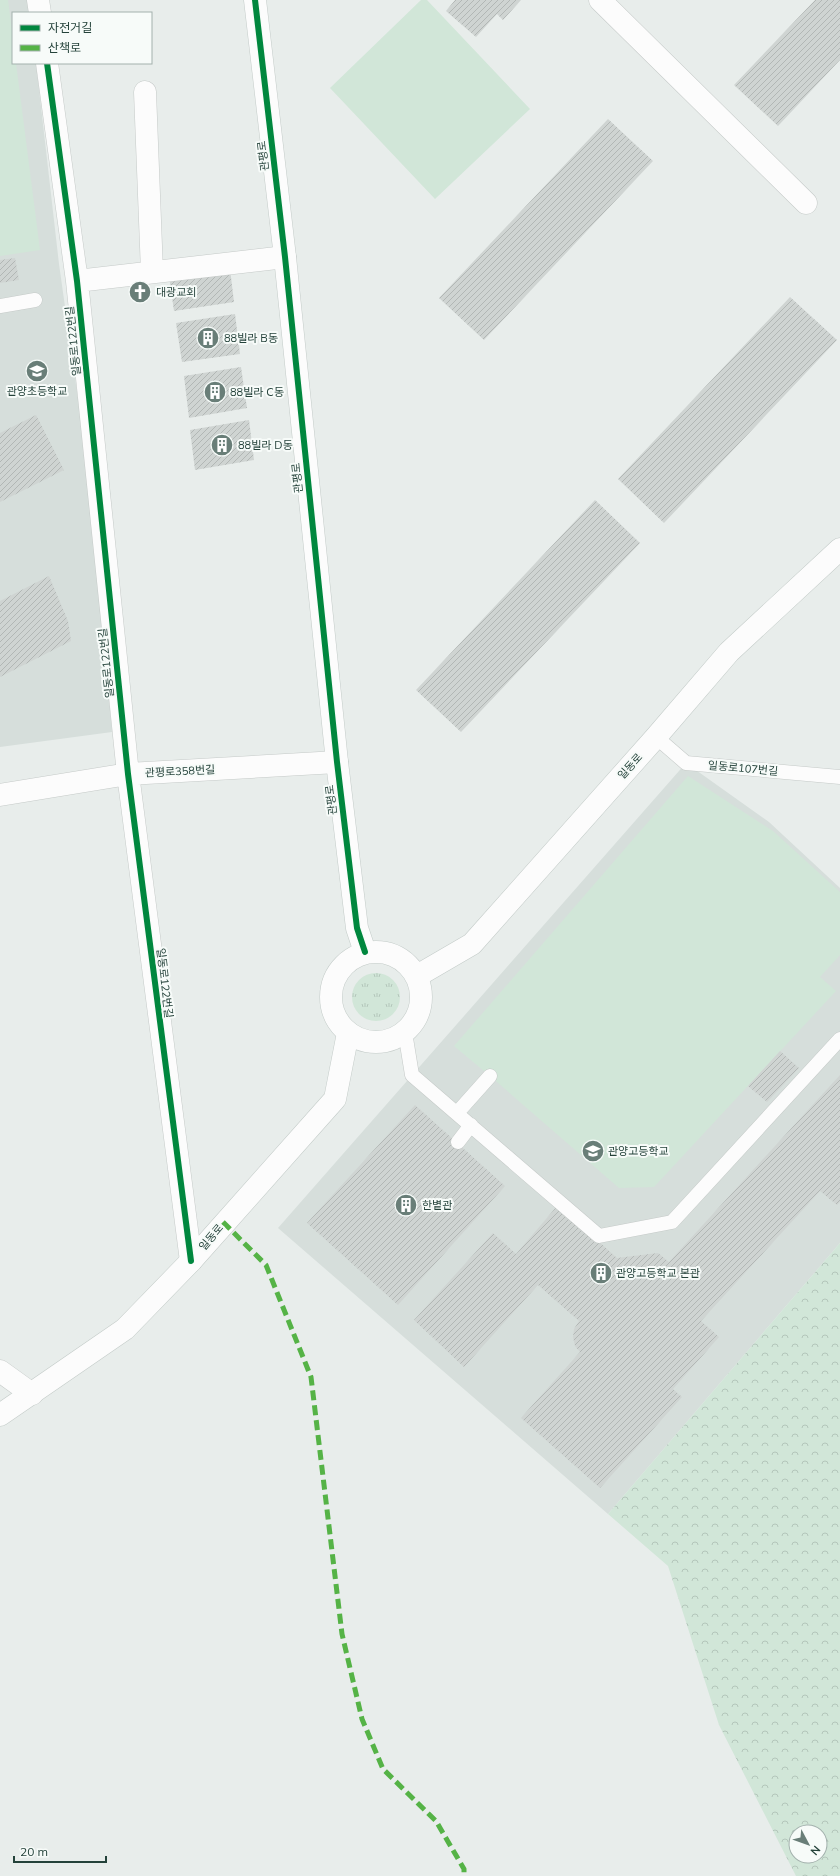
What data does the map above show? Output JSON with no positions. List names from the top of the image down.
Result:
{
  "streets": {
    "street": [
      "관평로",
      "일동로122번길",
      "일동로",
      "관평로358번길"
    ],
    "lane": ["일동로107번길"]
  },
  "crossings": [
    ["관평로", "일동로"],
    ["관평로", "관평로358번길"],
    ["일동로122번길", "일동로"],
    ["일동로122번길", "관평로358번길"],
    ["일동로", "일동로107번길"]
  ],
  "places": {
    "church": ["대광교회"],
    "building": [
      "88빌라 B동",
      "88빌라 C동",
      "88빌라 D동",
      "한볕관",
      "관양고등학교 본관"
    ],
    "school or university": ["관양초등학교", "관양고등학교"]
  },
  "legend": ["자전거길", "산책로"],
  "scale_bar": "20 m",
  "north": "bottom right"
}
